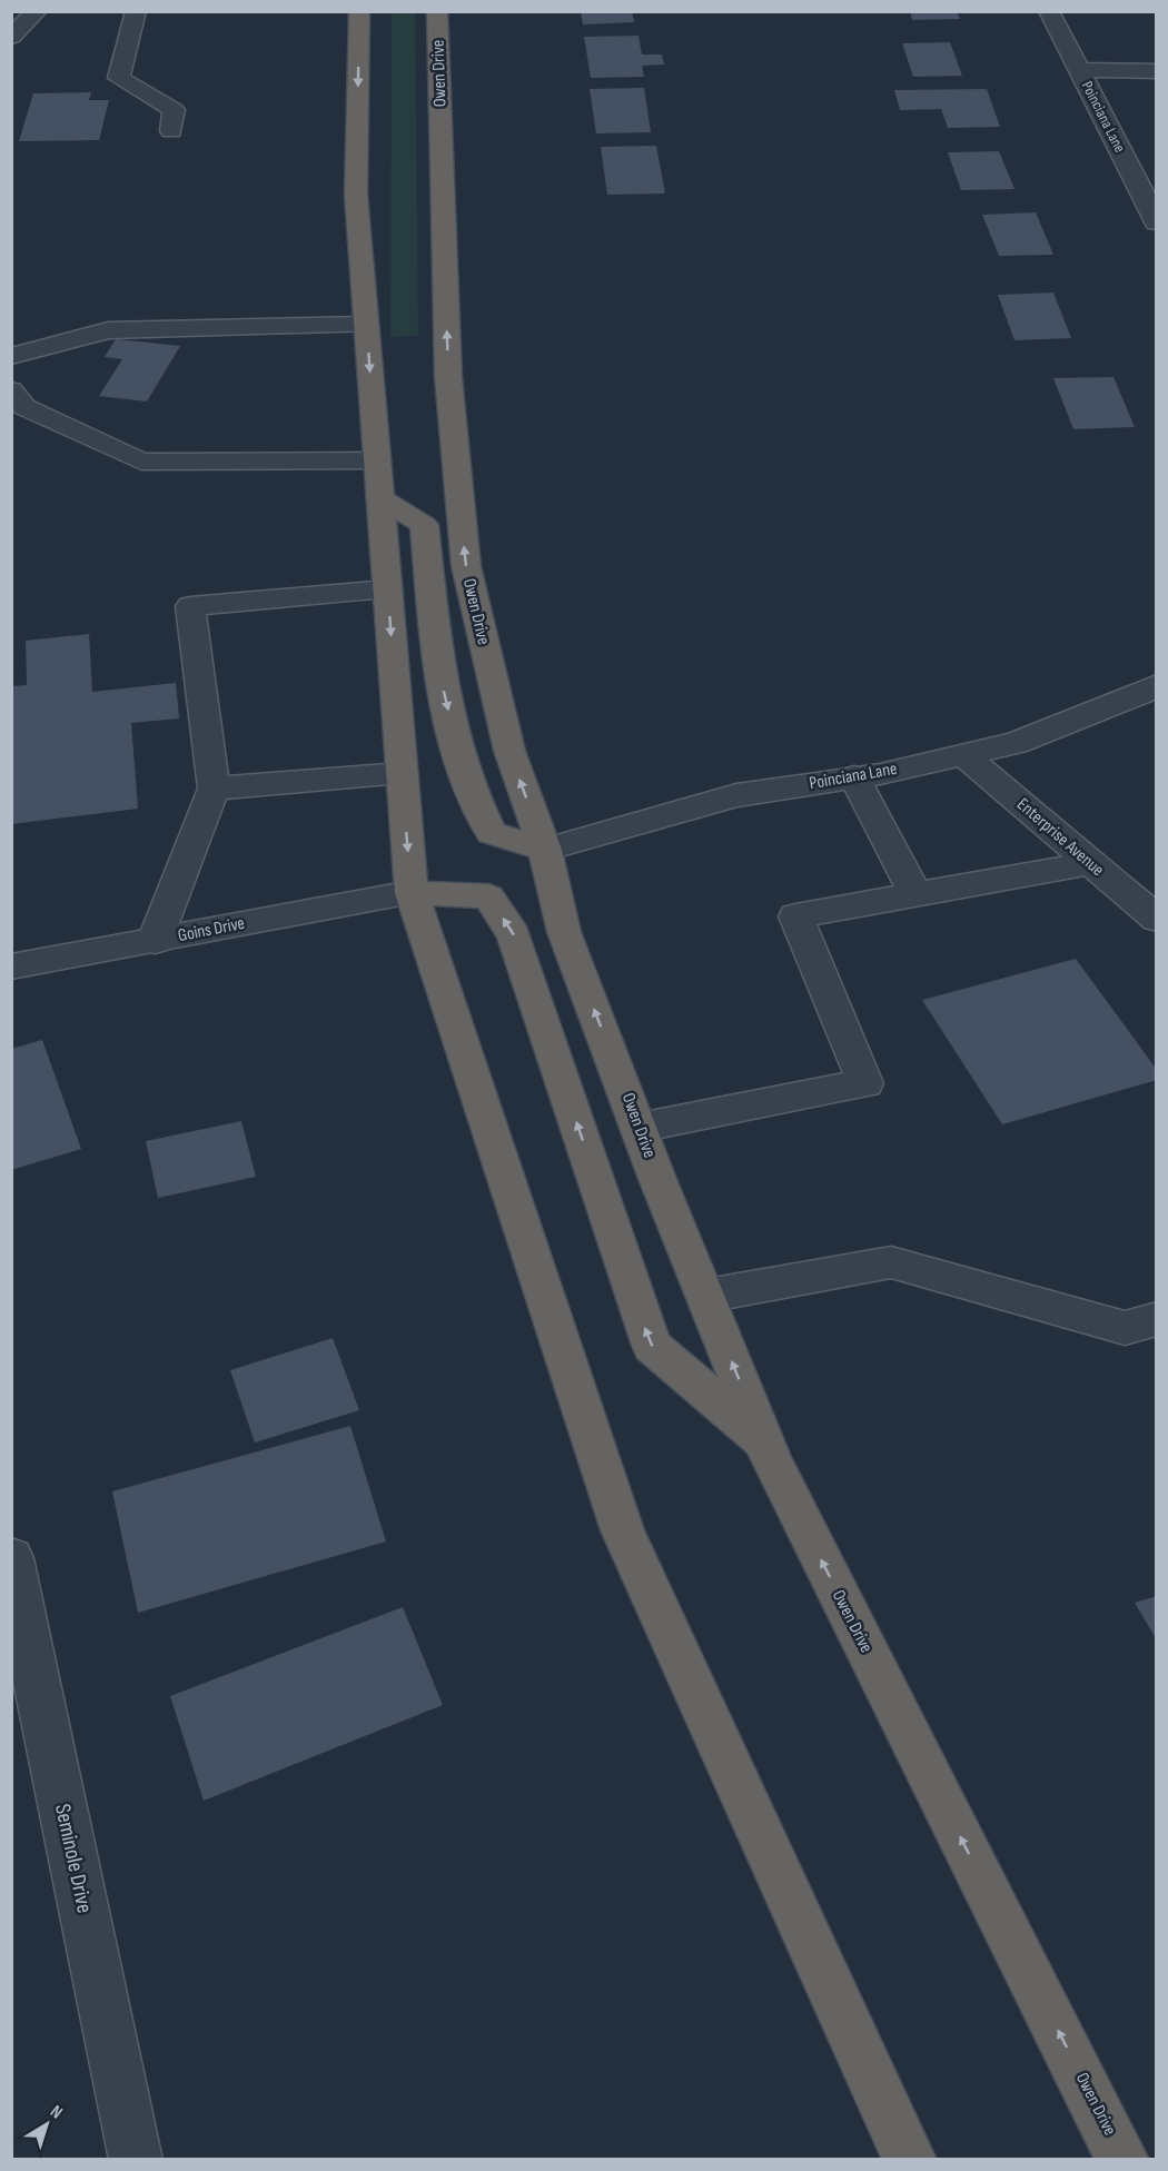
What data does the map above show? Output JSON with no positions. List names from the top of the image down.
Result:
{
  "streets": {
    "highway": ["Owen Drive"],
    "street": [
      "Poinciana Lane",
      "Enterprise Avenue",
      "Goins Drive",
      "Seminole Drive"
    ]
  },
  "crossings": [
    ["Owen Drive", "Poinciana Lane"],
    ["Poinciana Lane", "Enterprise Avenue"]
  ],
  "north": "top right"
}
